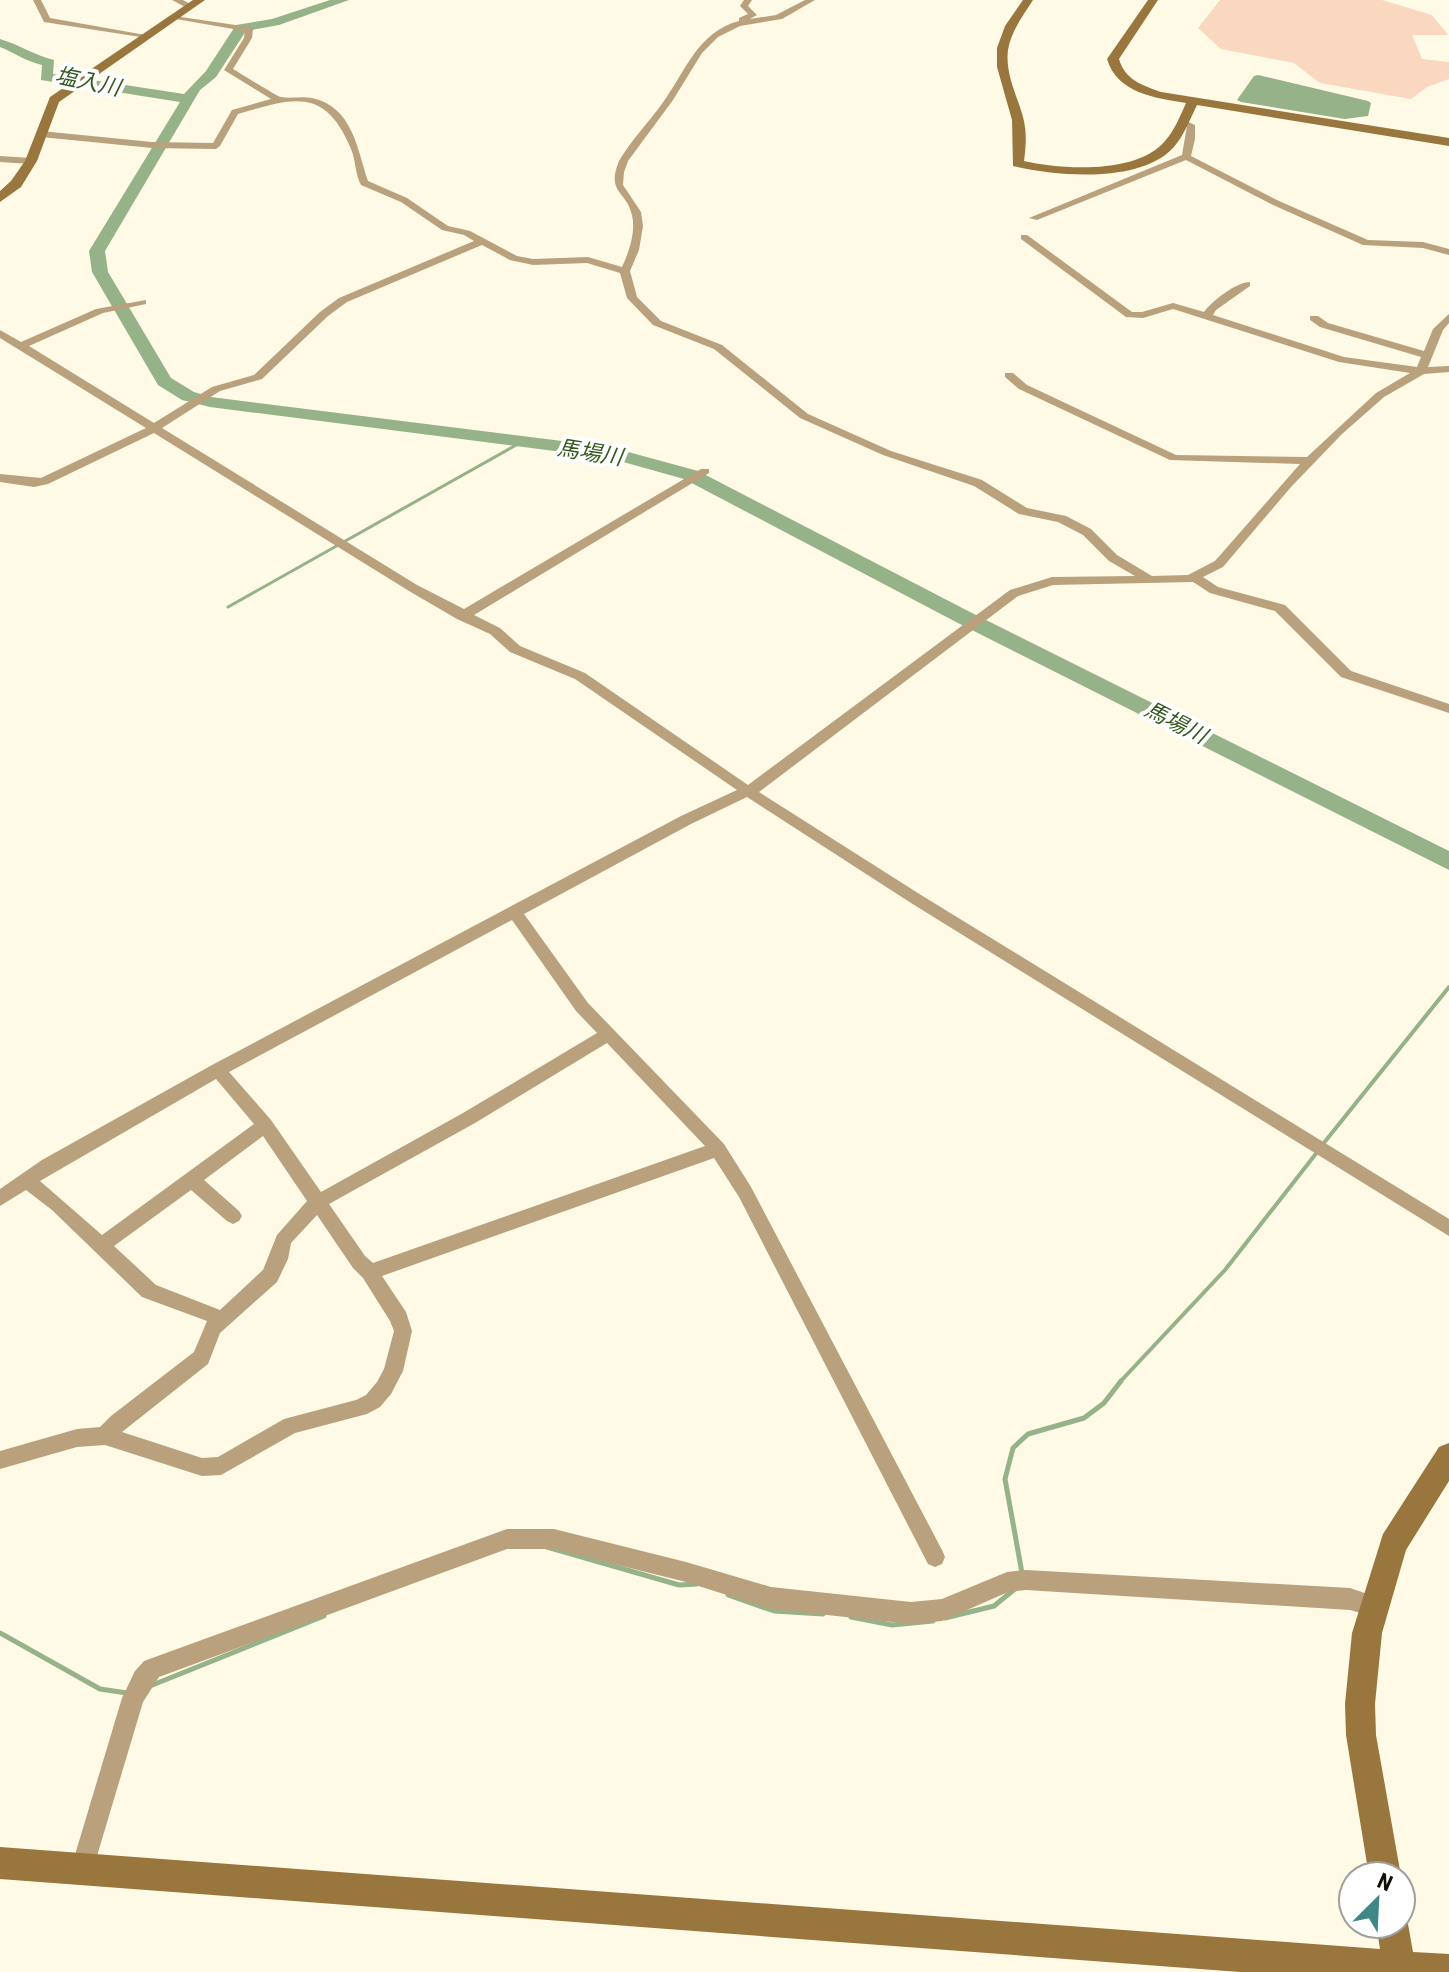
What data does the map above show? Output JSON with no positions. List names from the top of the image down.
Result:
{
  "water": ["塩入川", "馬場川"],
  "north": "top right"
}
